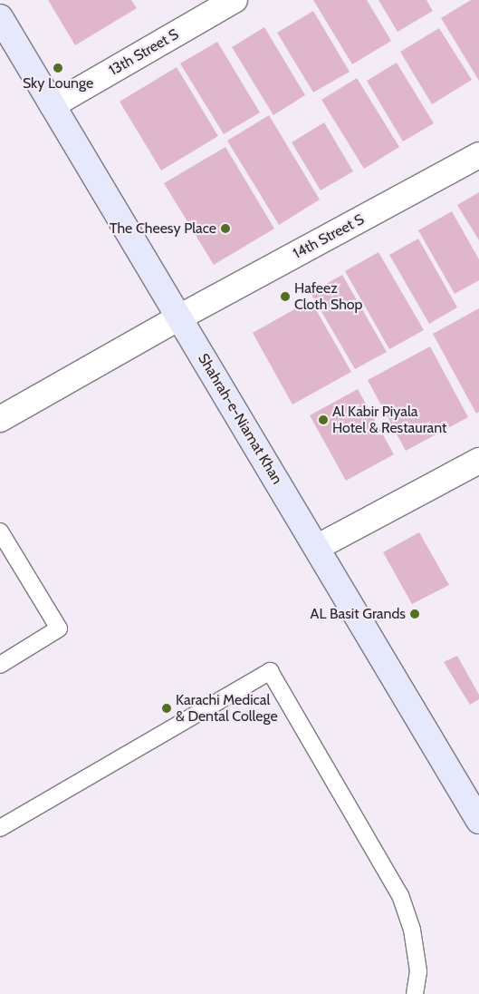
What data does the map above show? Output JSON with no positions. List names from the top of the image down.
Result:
{
  "streets": {
    "main road": ["Shahrah-e-Niamat Khan"],
    "street": ["13th Street S", "14th Street S"]
  },
  "crossings": [
    ["13th Street S", "Shahrah-e-Niamat Khan"],
    ["14th Street S", "Shahrah-e-Niamat Khan"]
  ],
  "places": [
    "Sky Lounge",
    "The Cheesy Place",
    "Hafeez Cloth Shop",
    "Al Kabir Piyala Hotel & Restaurant",
    "AL Basit Grands",
    "Karachi Medical & Dental College"
  ]
}
